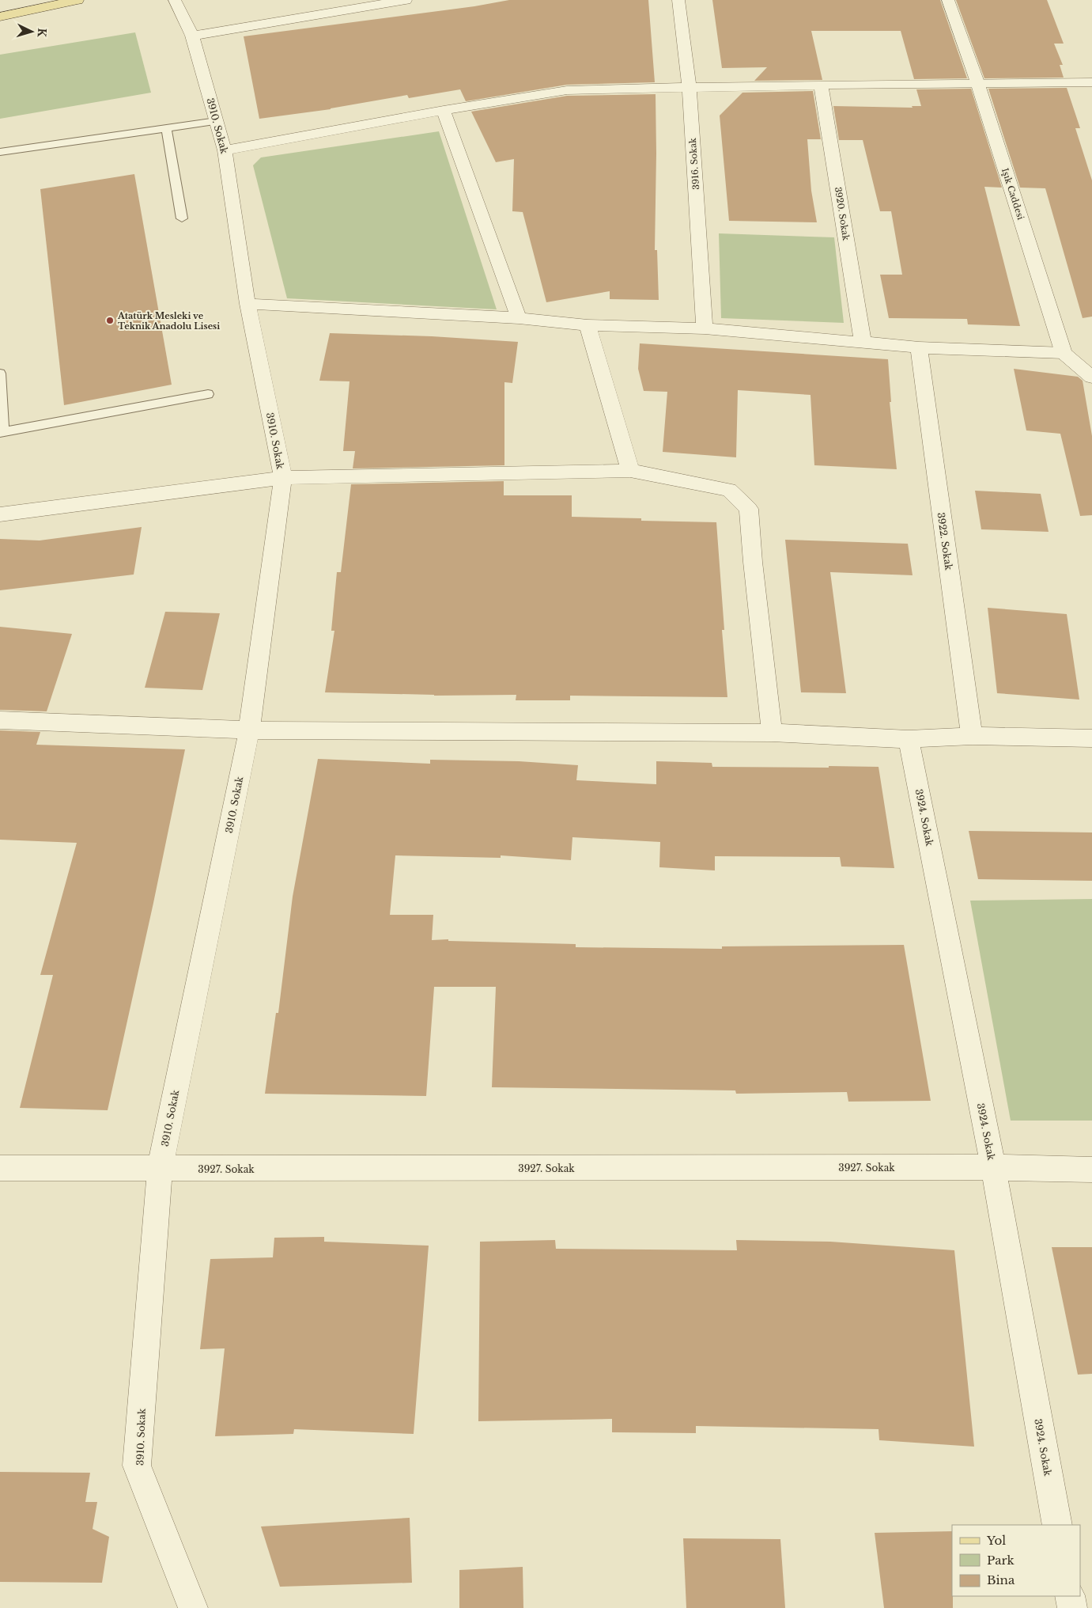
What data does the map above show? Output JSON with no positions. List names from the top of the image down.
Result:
{
  "streets": {
    "street": [
      "3910. Sokak",
      "3916. Sokak",
      "Işık Caddesi",
      "3920. Sokak",
      "3922. Sokak",
      "3924. Sokak",
      "3927. Sokak"
    ]
  },
  "crossings": [
    ["3910. Sokak", "3927. Sokak"],
    ["3924. Sokak", "3927. Sokak"]
  ],
  "places": ["Atatürk Mesleki ve Teknik Anadolu Lisesi"],
  "legend": ["Yol", "Park", "Bina"],
  "north": "right"
}
